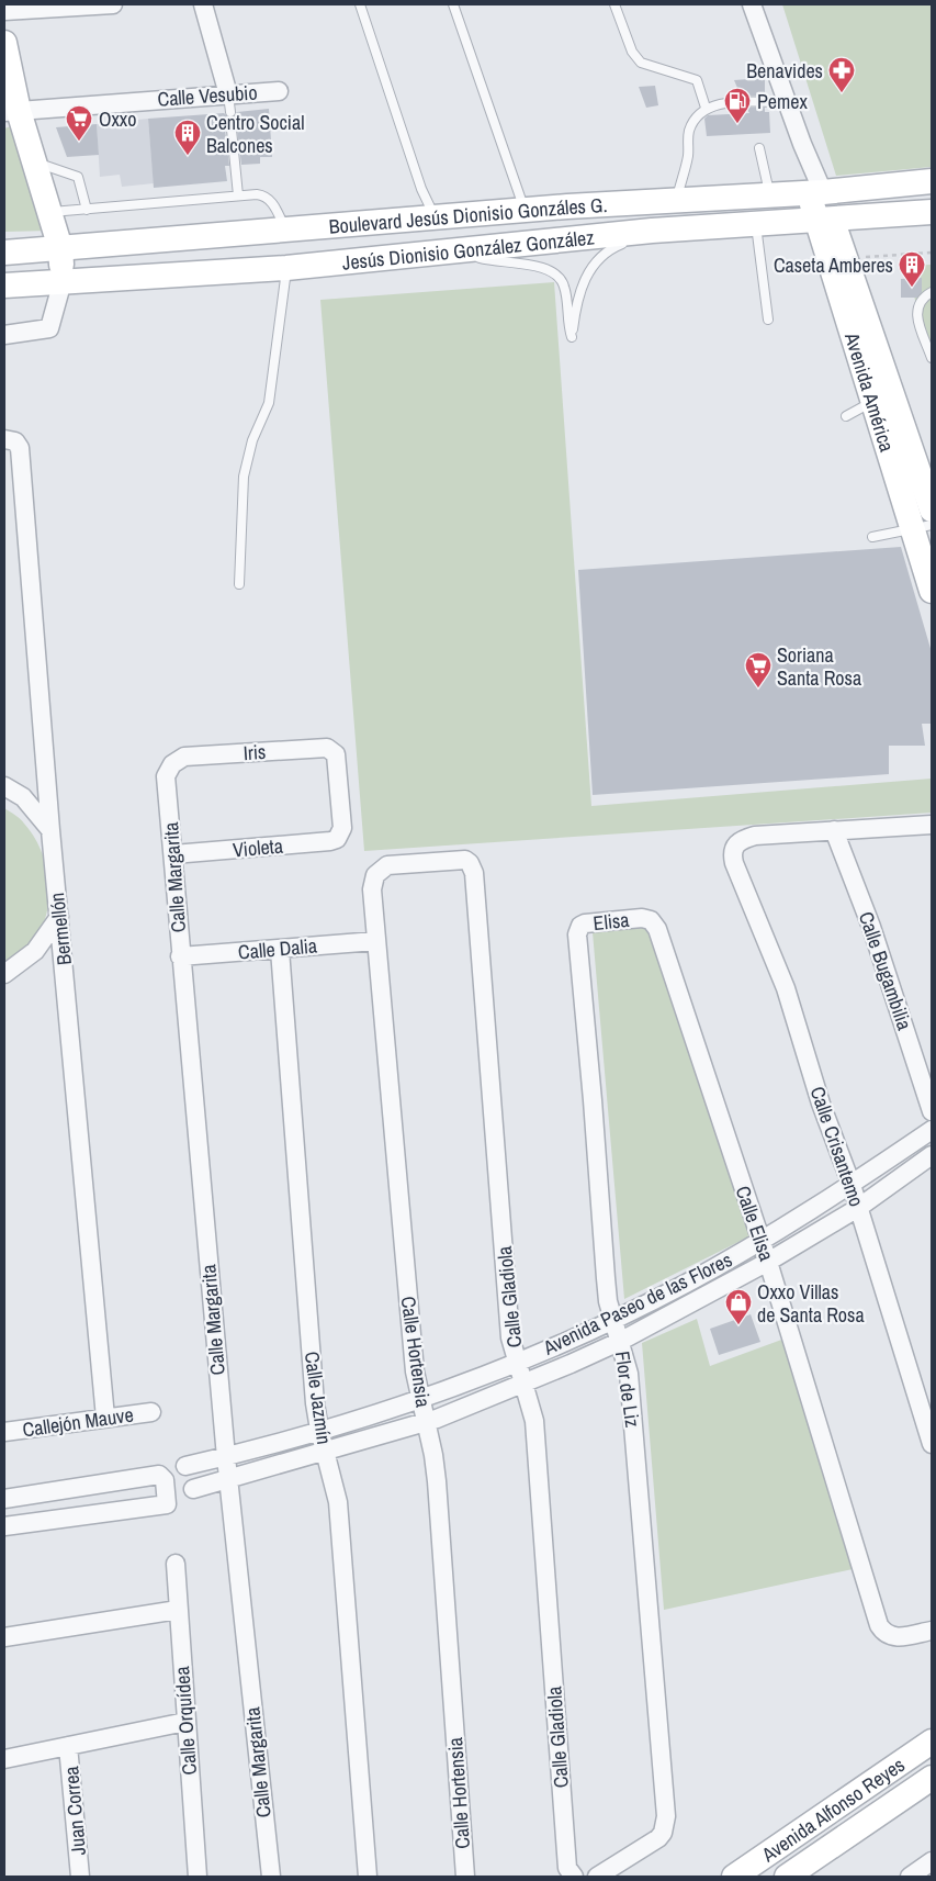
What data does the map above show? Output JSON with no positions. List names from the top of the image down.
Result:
{
  "streets": {
    "main road": [
      "Boulevard Jesús Dionisio Gonzáles G.",
      "Jesús Dionisio González González",
      "Avenida América",
      "Avenida Alfonso Reyes"
    ],
    "street": [
      "Calle Vesubio",
      "Iris",
      "Violeta",
      "Calle Margarita",
      "Elisa",
      "Bermellón",
      "Calle Dalia",
      "Calle Bugambilia",
      "Calle Crisantemo",
      "Calle Elisa",
      "Calle Gladiola",
      "Avenida Paseo de las Flores",
      "Calle Hortensia",
      "Flor de Liz",
      "Calle Jazmín",
      "Callejón Mauve",
      "Calle Orquídea",
      "Juan Correa"
    ]
  },
  "crossings": [
    ["Boulevard Jesús Dionisio Gonzáles G.", "Avenida América"],
    ["Jesús Dionisio González González", "Avenida América"],
    ["Iris", "Violeta"],
    ["Iris", "Calle Margarita"],
    ["Violeta", "Calle Margarita"],
    ["Calle Margarita", "Calle Dalia"],
    ["Calle Margarita", "Avenida Paseo de las Flores"],
    ["Elisa", "Calle Elisa"],
    ["Elisa", "Flor de Liz"],
    ["Bermellón", "Callejón Mauve"],
    ["Calle Dalia", "Calle Hortensia"],
    ["Calle Dalia", "Calle Jazmín"],
    ["Calle Bugambilia", "Calle Crisantemo"],
    ["Calle Crisantemo", "Avenida Paseo de las Flores"],
    ["Calle Elisa", "Avenida Paseo de las Flores"],
    ["Calle Gladiola", "Avenida Paseo de las Flores"],
    ["Calle Gladiola", "Calle Hortensia"],
    ["Avenida Paseo de las Flores", "Calle Hortensia"],
    ["Avenida Paseo de las Flores", "Flor de Liz"],
    ["Avenida Paseo de las Flores", "Calle Jazmín"]
  ],
  "places": {
    "pharmacy": ["Benavides"],
    "fuel station": ["Pemex"],
    "supermarket": ["Oxxo", "Soriana Santa Rosa"],
    "building": ["Centro Social Balcones", "Caseta Amberes"],
    "shop": ["Oxxo Villas de Santa Rosa"]
  }
}
